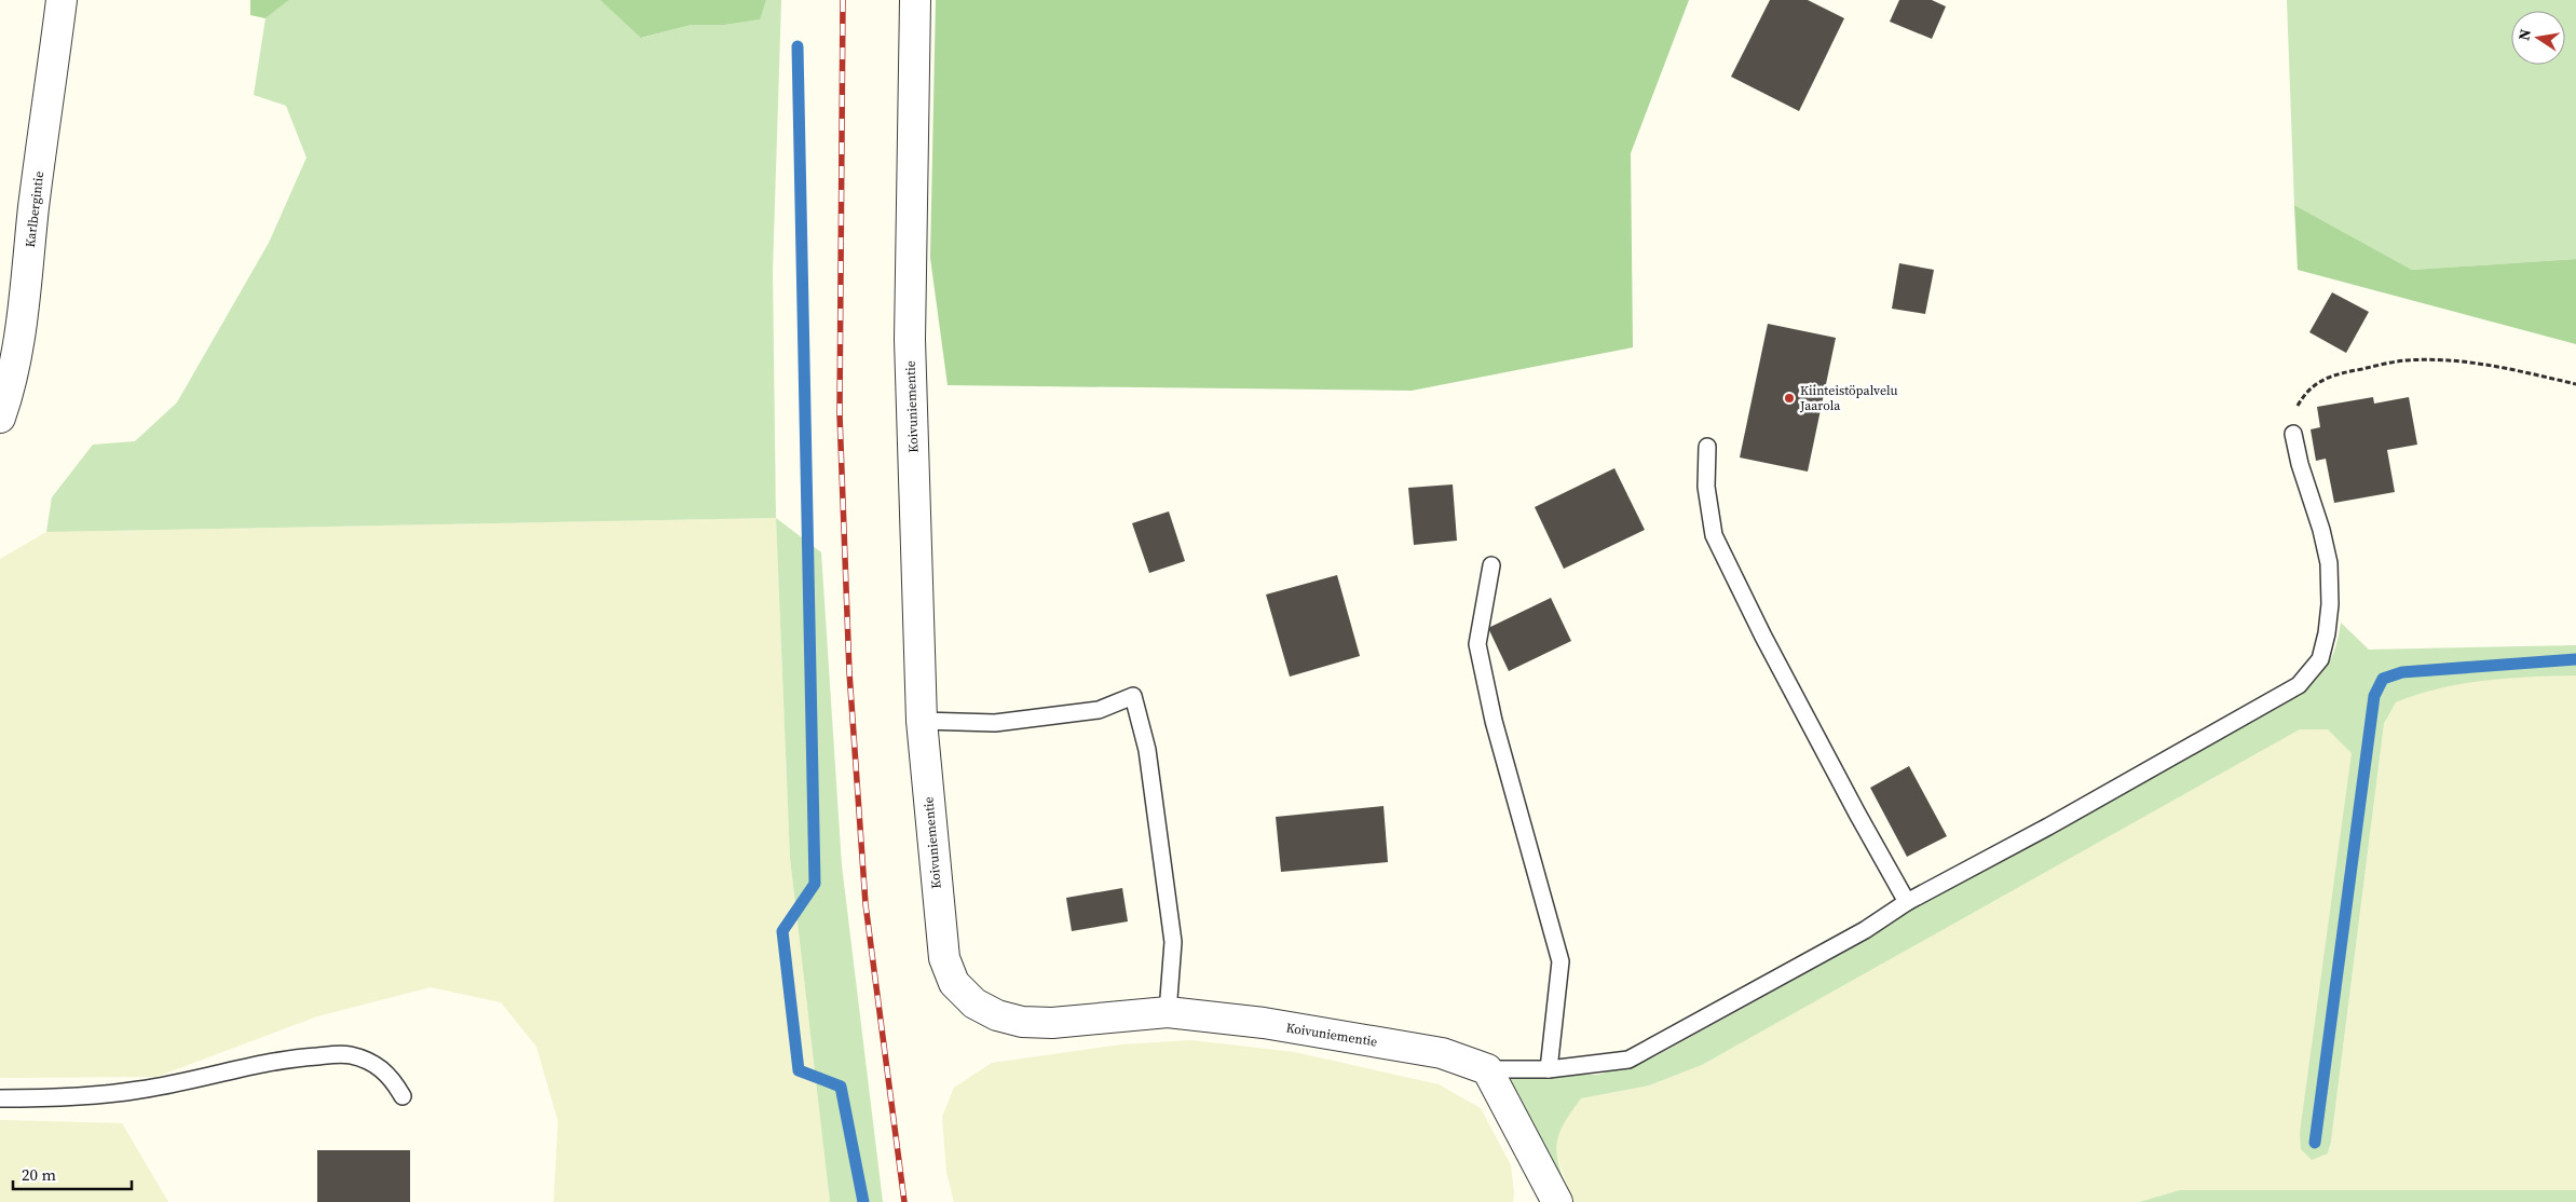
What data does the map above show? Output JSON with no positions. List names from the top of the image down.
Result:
{
  "streets": {
    "street": ["Karlbergintie", "Koivuniementie"]
  },
  "places": ["Kiinteistöpalvelu Jaarola"],
  "scale_bar": "20 m",
  "north": "left"
}
